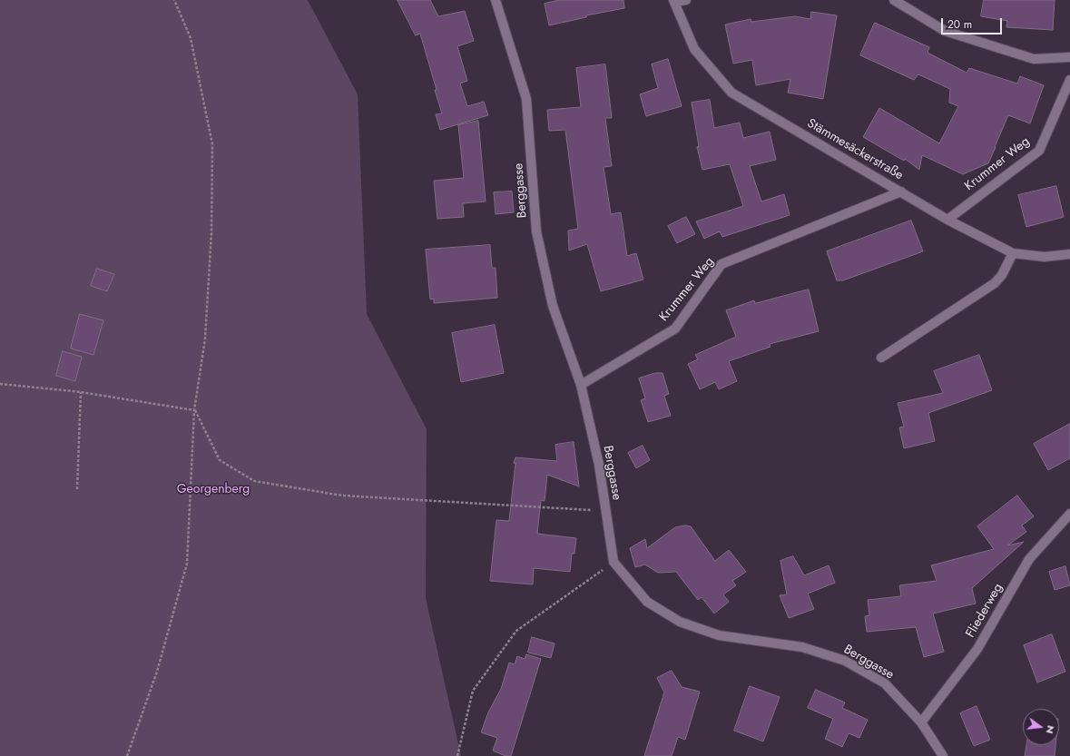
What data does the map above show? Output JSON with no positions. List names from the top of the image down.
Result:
{
  "streets": {
    "street": [
      "Stämmesäckerstraße",
      "Krummer Weg",
      "Berggasse",
      "Fliederweg"
    ]
  },
  "crossings": [
    ["Stämmesäckerstraße", "Krummer Weg"],
    ["Krummer Weg", "Berggasse"],
    ["Berggasse", "Fliederweg"]
  ],
  "parks": ["Georgenberg"],
  "scale_bar": "20 m",
  "north": "right"
}
